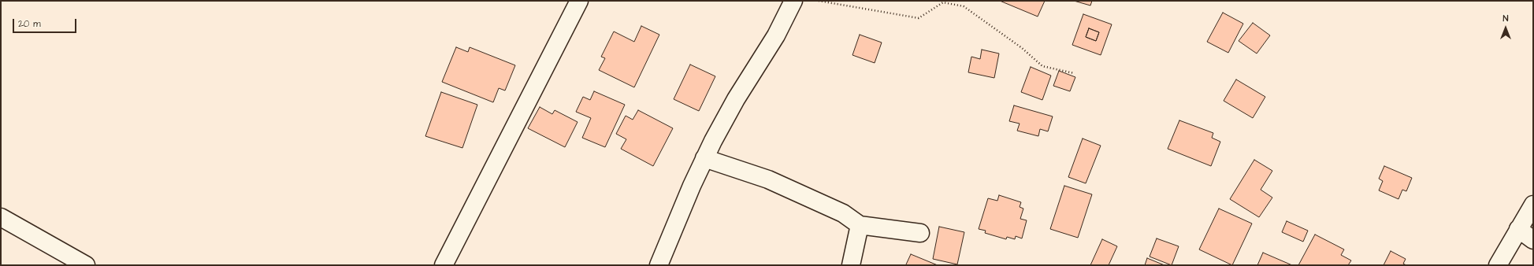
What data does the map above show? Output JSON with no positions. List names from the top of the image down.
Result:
{
  "scale_bar": "20 m",
  "north": "top"
}
